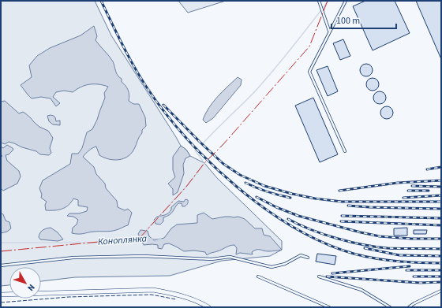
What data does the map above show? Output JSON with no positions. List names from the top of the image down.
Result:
{
  "water": ["Коноплянка"],
  "scale_bar": "100 m",
  "north": "bottom right"
}
